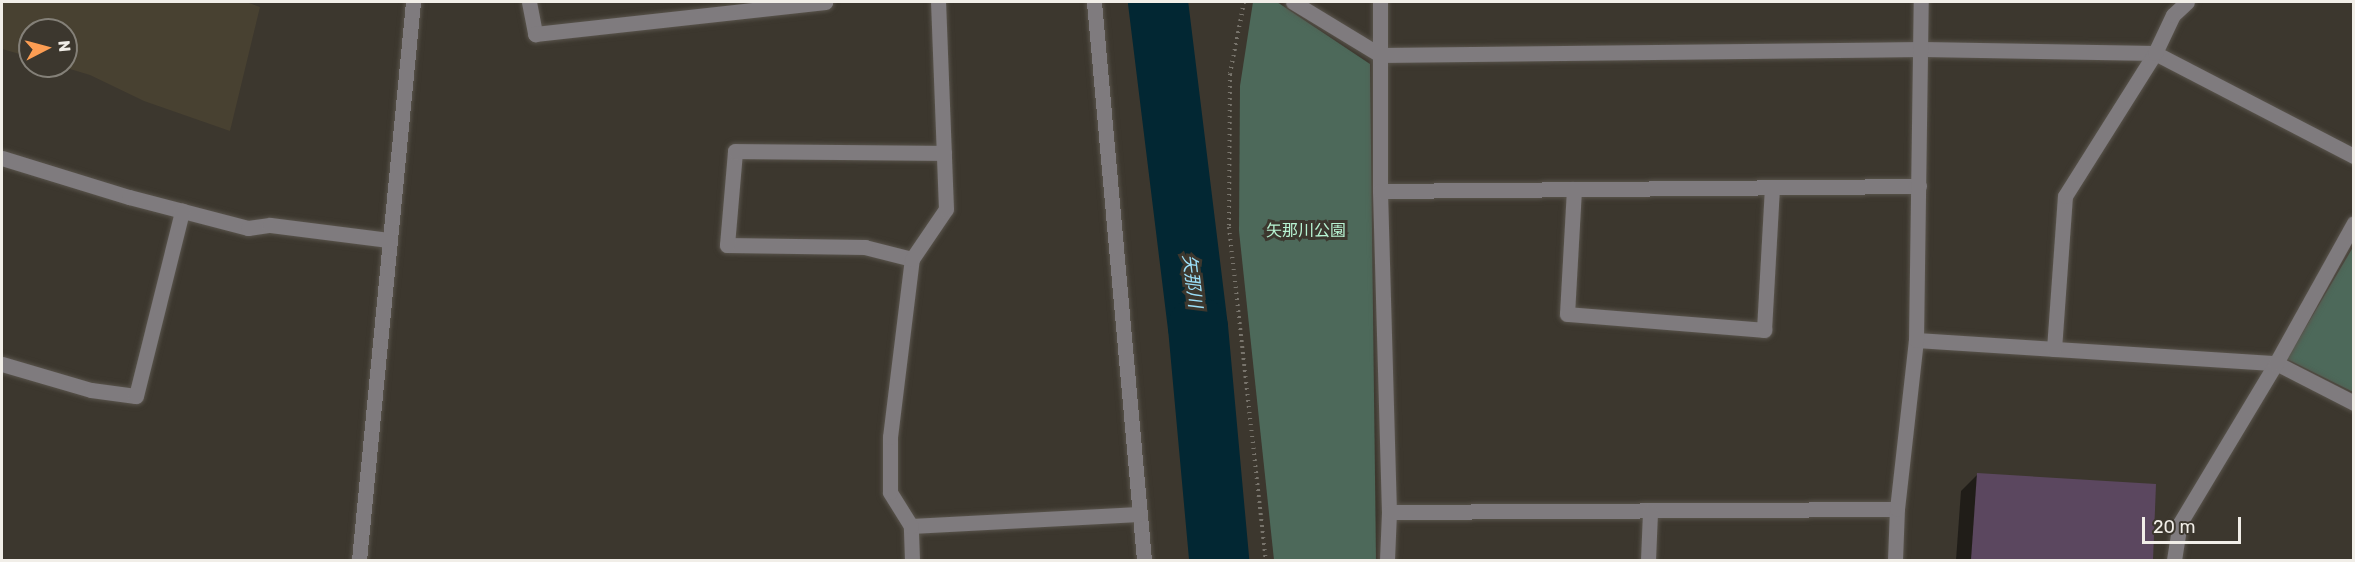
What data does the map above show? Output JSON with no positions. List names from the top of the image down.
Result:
{
  "water": ["矢那川"],
  "parks": ["矢那川公園"],
  "scale_bar": "20 m",
  "north": "right"
}
